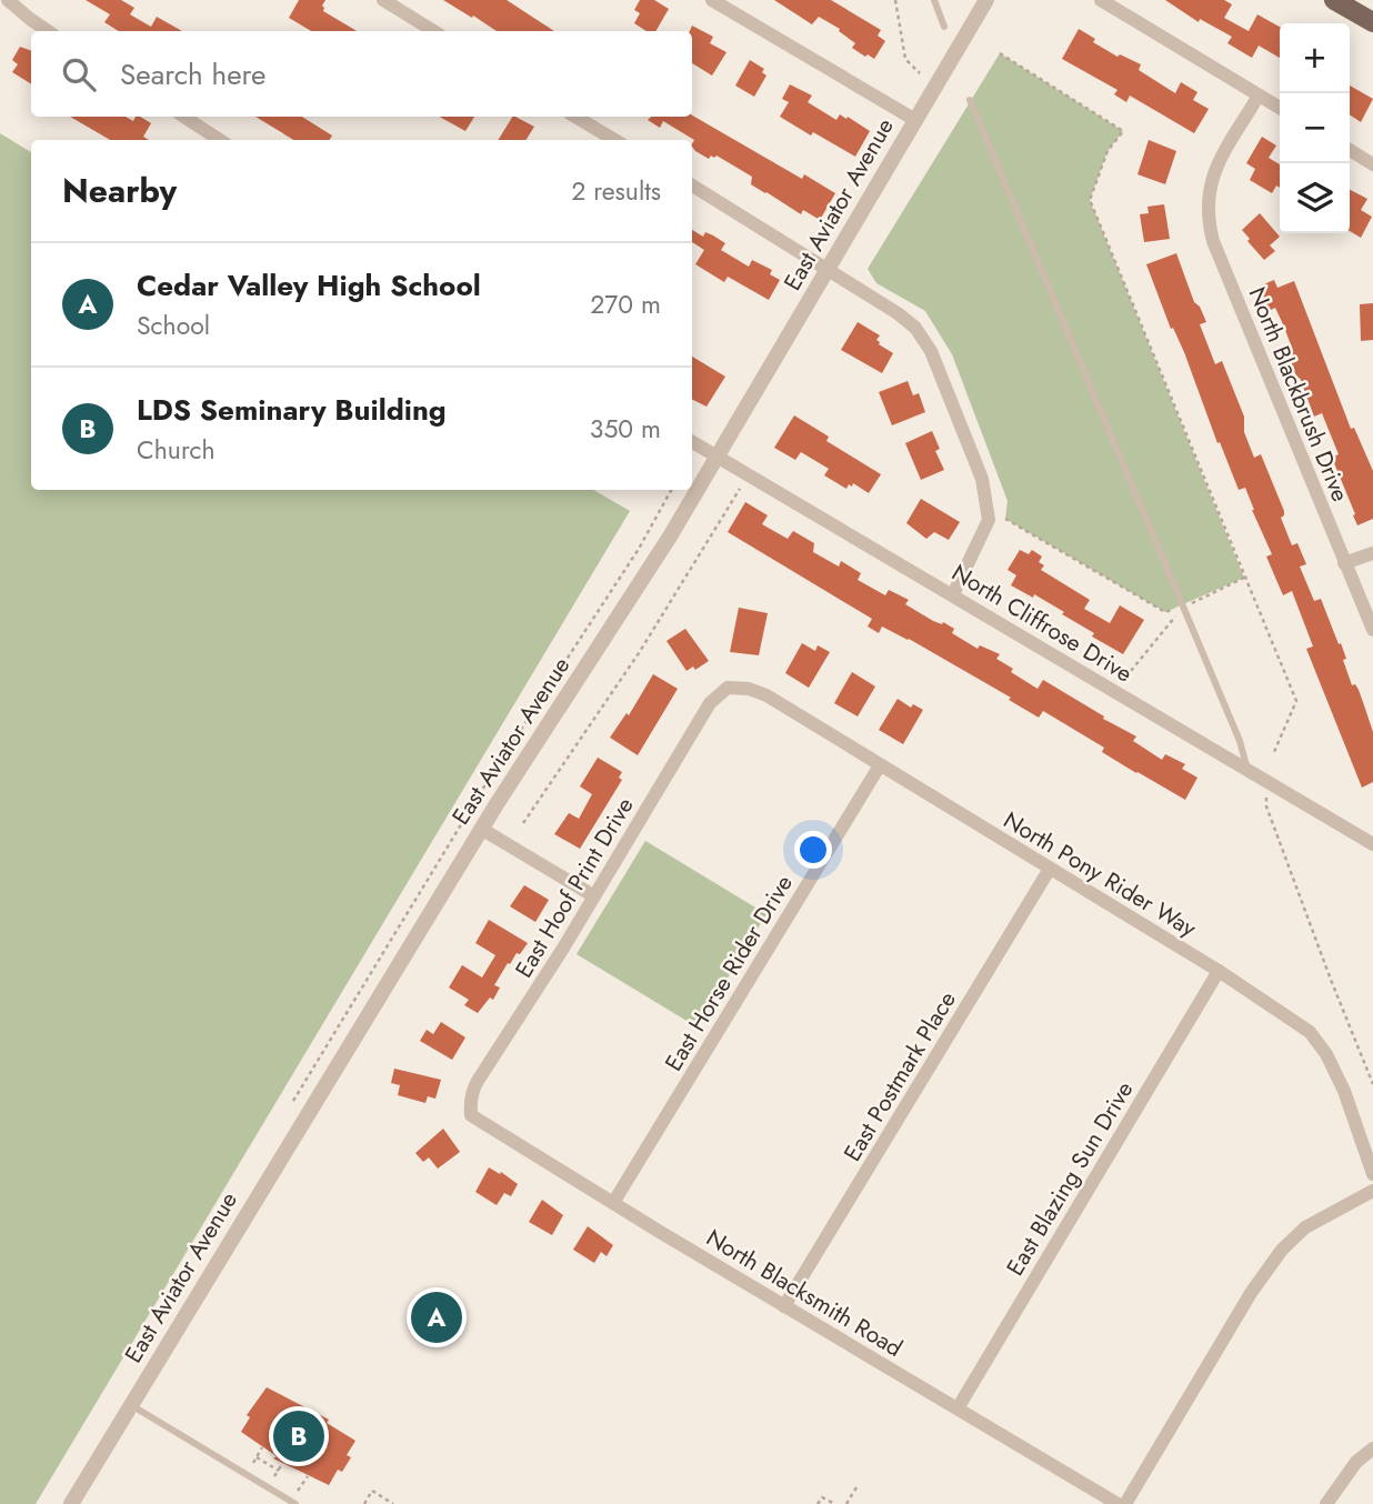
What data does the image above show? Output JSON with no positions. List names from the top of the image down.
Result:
{
  "streets": {
    "street": [
      "East Aviator Avenue",
      "North Blackbrush Drive",
      "North Cliffrose Drive",
      "North Pony Rider Way",
      "East Hoof Print Drive",
      "East Horse Rider Drive",
      "East Postmark Place",
      "East Blazing Sun Drive",
      "North Blacksmith Road"
    ]
  },
  "crossings": [
    ["East Aviator Avenue", "North Cliffrose Drive"],
    ["North Pony Rider Way", "East Hoof Print Drive"],
    ["North Pony Rider Way", "East Horse Rider Drive"],
    ["North Pony Rider Way", "East Postmark Place"],
    ["North Pony Rider Way", "East Blazing Sun Drive"],
    ["East Hoof Print Drive", "North Blacksmith Road"],
    ["East Horse Rider Drive", "North Blacksmith Road"],
    ["East Postmark Place", "North Blacksmith Road"],
    ["East Blazing Sun Drive", "North Blacksmith Road"]
  ],
  "page": {
    "map_buttons": ["+", "−"],
    "search": "Search here",
    "heading": ["Nearby", "2 results"],
    "list": [
      {
        "mark": "A",
        "name": "Cedar Valley High School",
        "note": "School",
        "value": "270 m"
      },
      {
        "mark": "B",
        "name": "LDS Seminary Building",
        "note": "Church",
        "value": "350 m"
      }
    ],
    "pins": ["A", "B"]
  }
}
